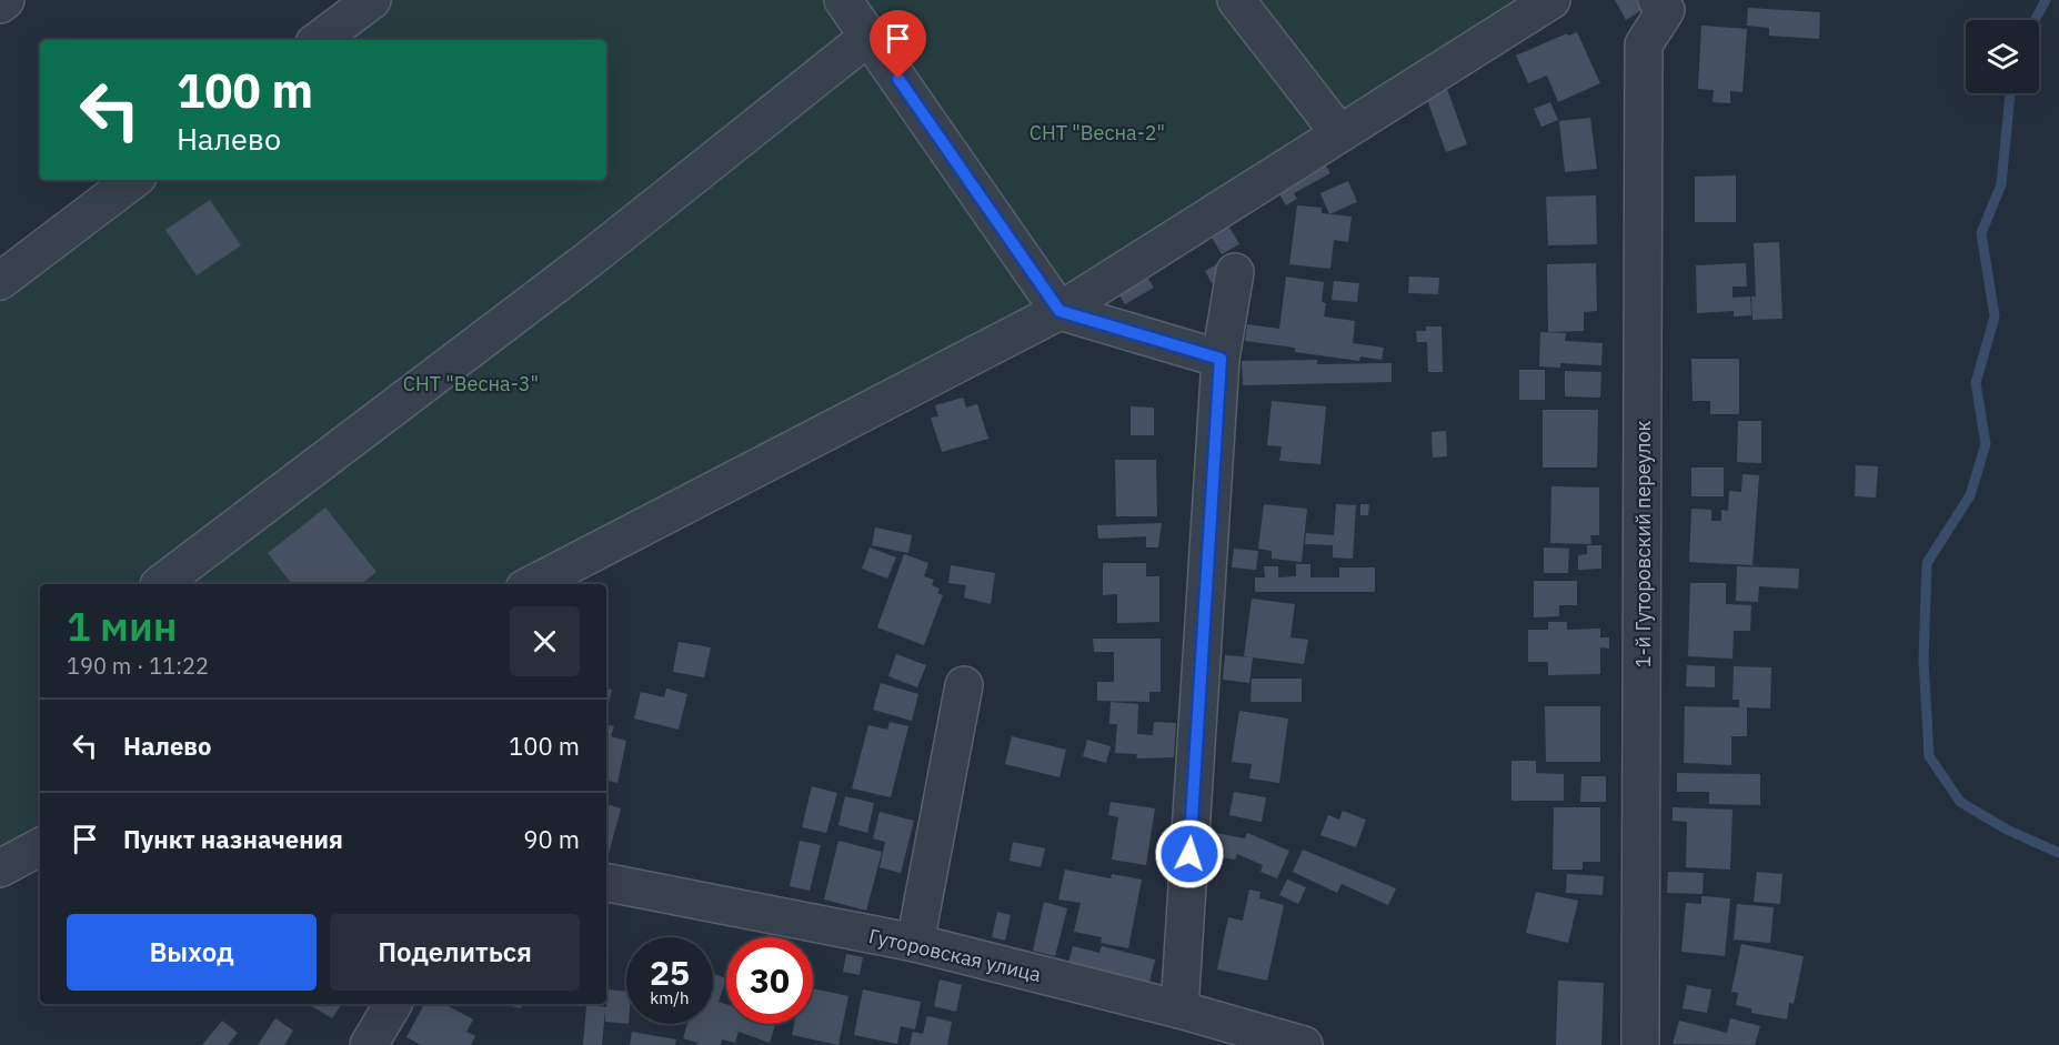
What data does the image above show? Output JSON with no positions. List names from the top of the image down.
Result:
{
  "streets": {
    "street": ["1-й Гуторовский переулок", "Гуторовская улица"]
  },
  "parks": ["СНТ \"Весна-2\"", "СНТ \"Весна-3\""],
  "page": {
    "turn": ["100 m", "Налево"],
    "heading": ["1 мин", "190 m · 11:22"],
    "list": [
      {
        "name": "Налево",
        "value": "100 m"
      },
      {
        "name": "Пункт назначения",
        "value": "90 m"
      }
    ],
    "buttons": ["Выход", "Поделиться"],
    "speed": "25 km/h",
    "limit": "30"
  }
}
